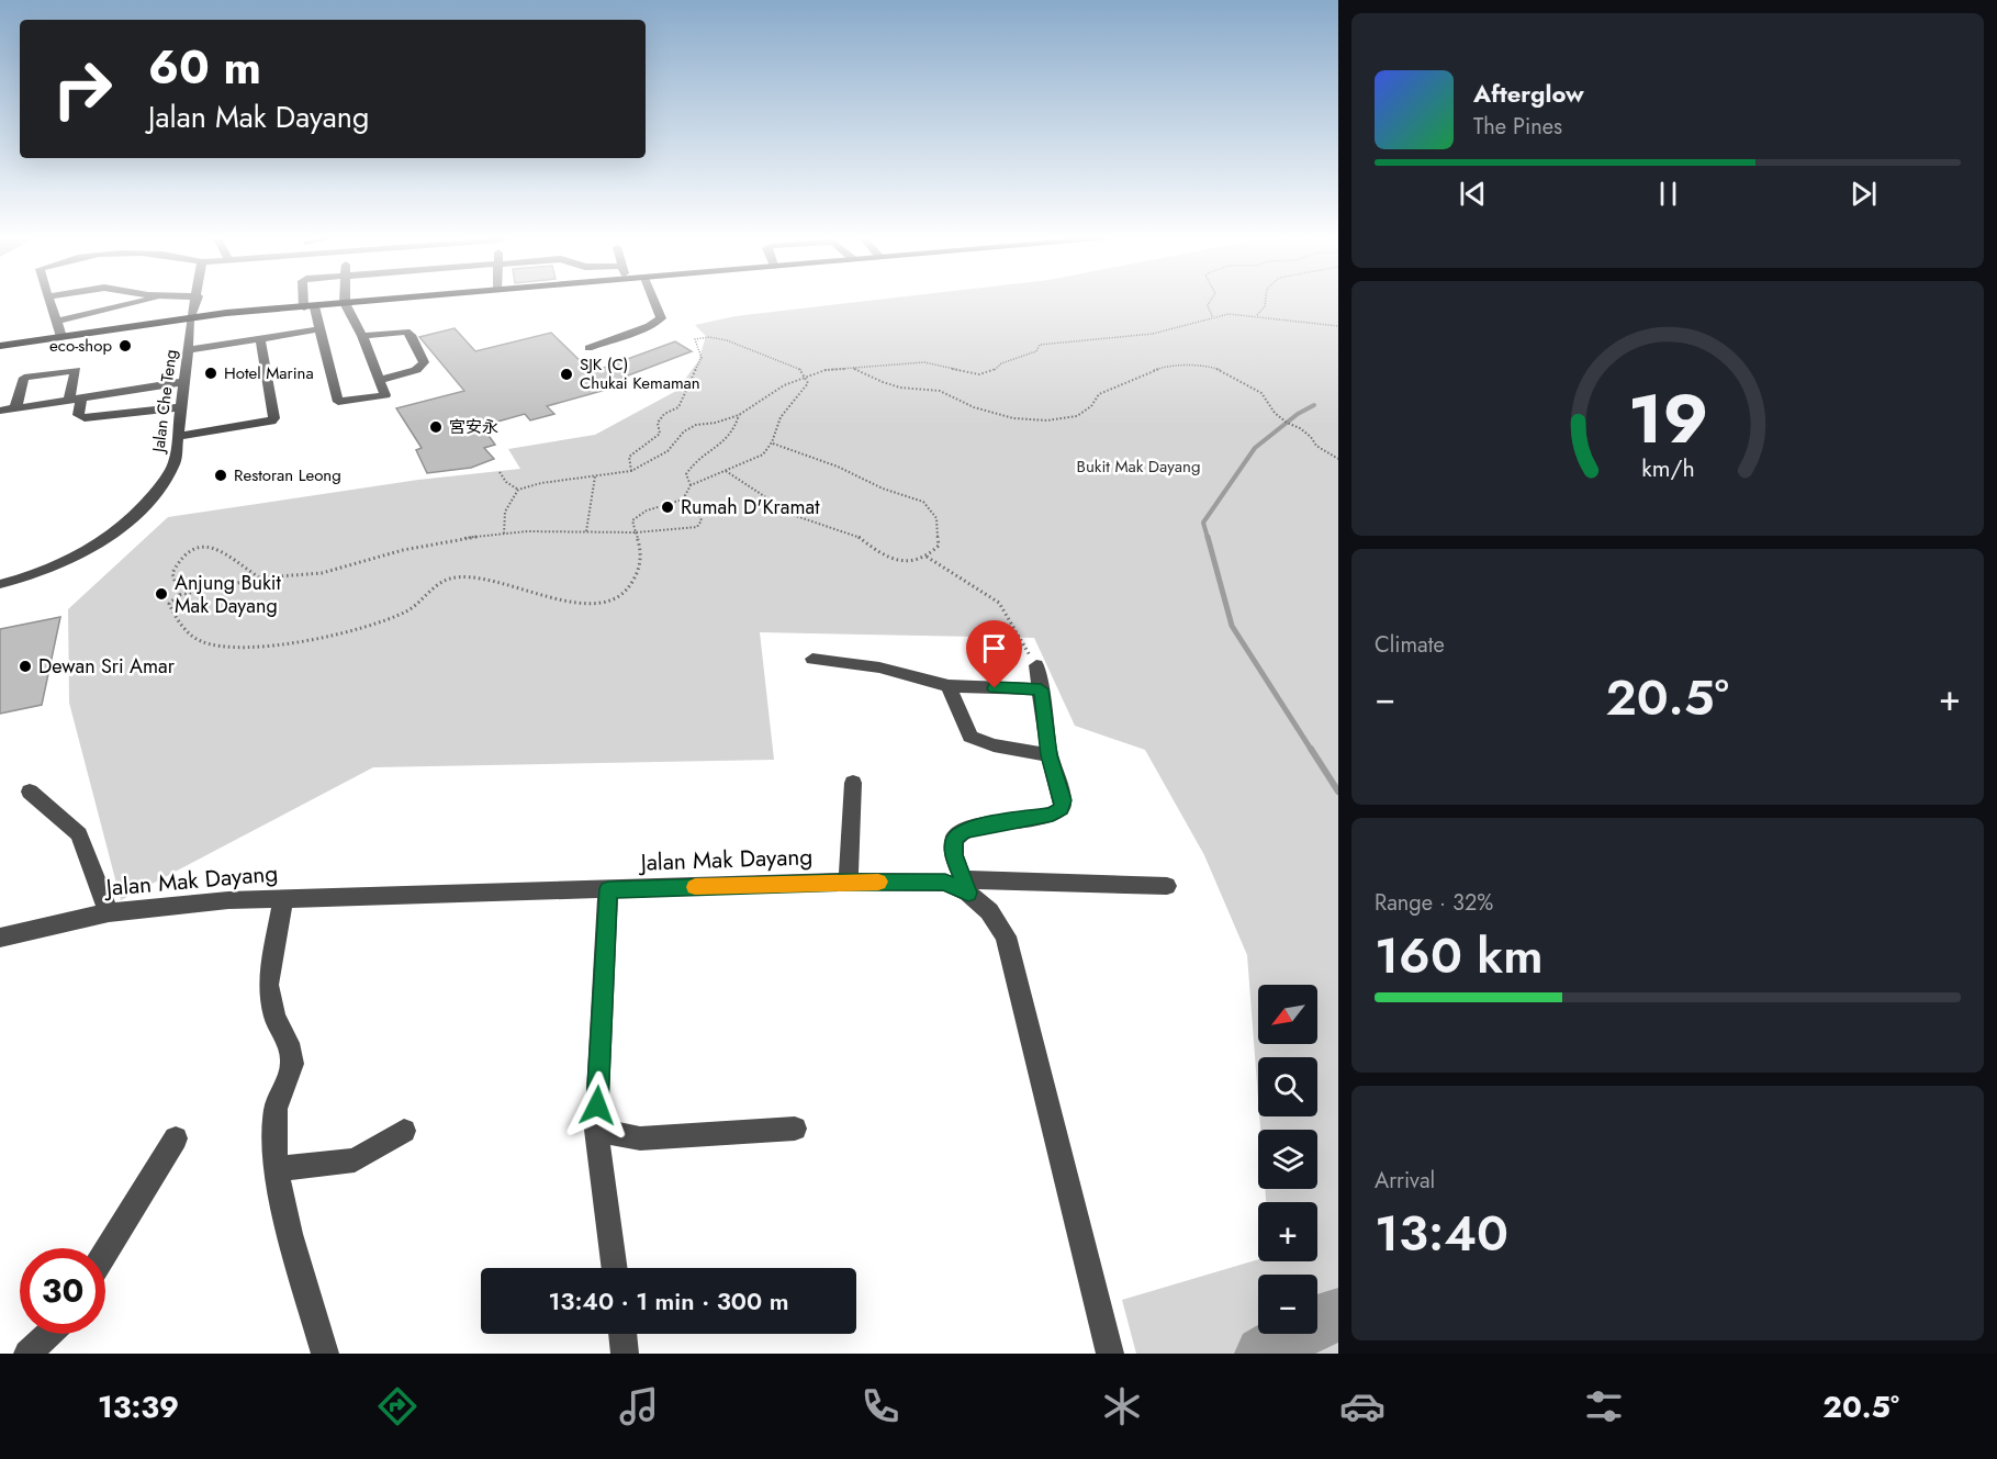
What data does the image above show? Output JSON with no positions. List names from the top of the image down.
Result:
{
  "streets": {
    "street": ["Jalan Che Teng", "Jalan Mak Dayang"]
  },
  "parks": ["Bukit Mak Dayang"],
  "places": [
    "eco-shop",
    "Hotel Marina",
    "SJK (C) Chukai Kemaman",
    "宮安永",
    "Restoran Leong",
    "Rumah D'Kramat",
    "Anjung Bukit Mak Dayang",
    "Dewan Sri Amar"
  ],
  "north": "bottom left",
  "page": {
    "turn": ["60 m", "Jalan Mak Dayang"],
    "song": ["Afterglow", "The Pines"],
    "tile": [
      "Climate",
      ["Range · 32%", "160 km"],
      ["Arrival", "13:40"]
    ],
    "heat": ["−", "20.5°", "+"],
    "map_buttons": ["+", "−"],
    "limit": "30",
    "trip": "13:40 · 1 min · 300 m",
    "tabs": ["13:39", "20.5°"],
    "gauge": ["19", "km/h"]
  }
}
